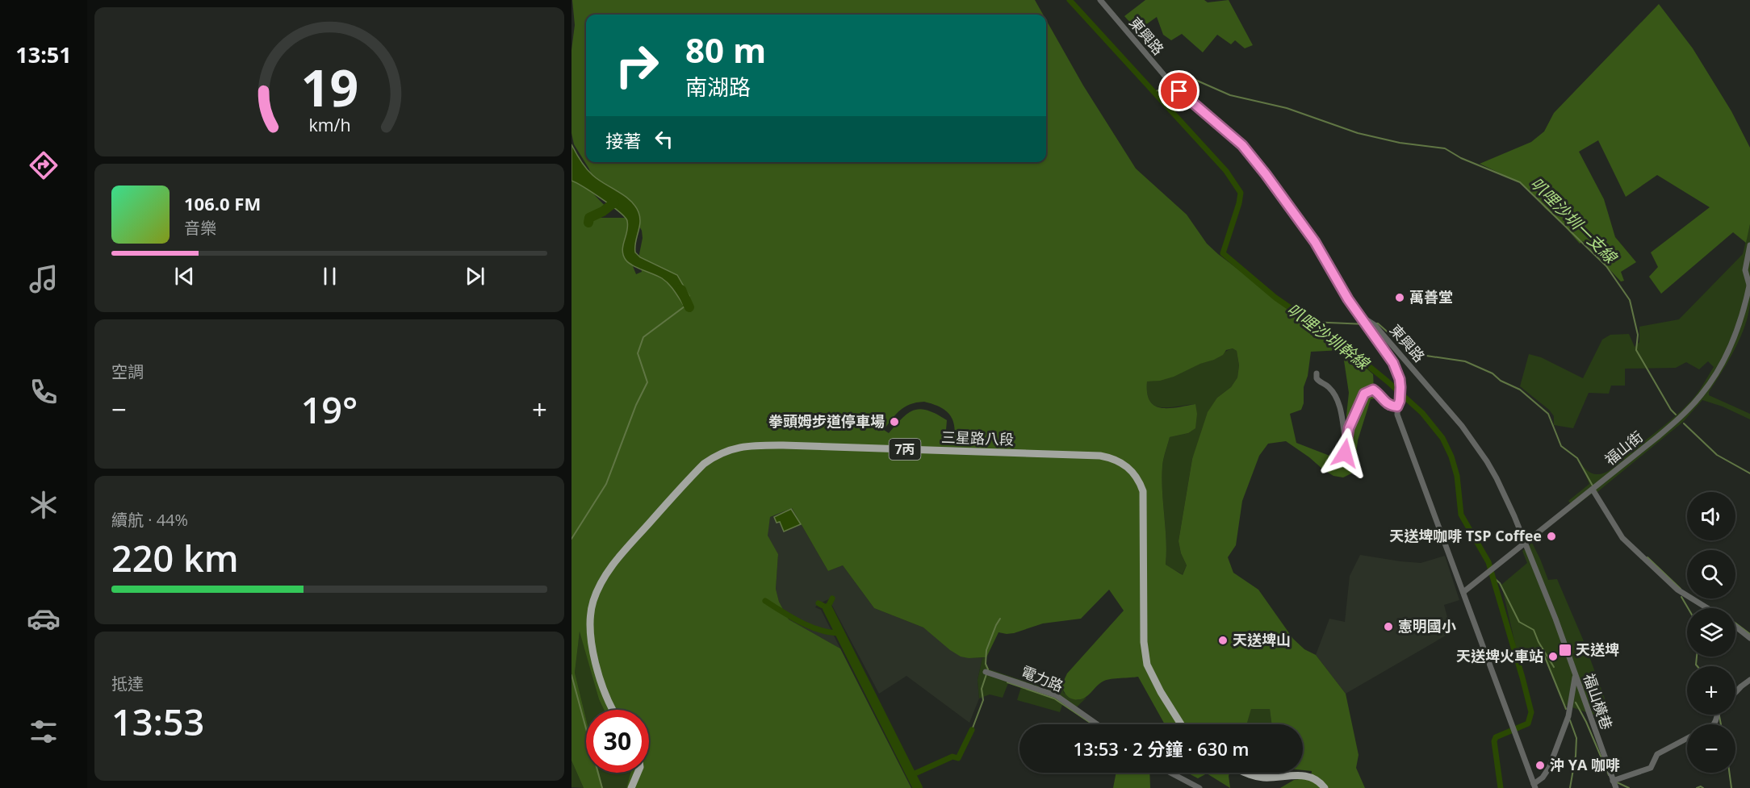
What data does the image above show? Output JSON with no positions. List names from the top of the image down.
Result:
{
  "streets": {
    "main road": ["三星路八段", "7丙"],
    "street": [
      "東興路",
      "福山街",
      "電力路",
      "福山橫巷"
    ]
  },
  "crossings": [
    ["東興路", "福山街"],
    ["東興路", "福山橫巷"],
    ["福山街", "福山橫巷"]
  ],
  "water": ["叭哩沙圳一支線", "叭哩沙圳幹線"],
  "places": {
    "other": [
      "萬善堂",
      "拳頭姆步道停車場",
      "天送埤咖啡 TSP Coffee",
      "憲明國小",
      "天送埤山",
      "天送埤火車站",
      "沖 YA 咖啡"
    ],
    "transit": ["天送埤"]
  },
  "page": {
    "tabs": "13:51",
    "turn": ["80 m", "南湖路"],
    "then": "接著",
    "song": ["106.0 FM", "音樂"],
    "tile": [
      "空調",
      ["續航 · 44%", "220 km"],
      ["抵達", "13:53"]
    ],
    "heat": ["−", "19°", "+"],
    "map_buttons": ["+", "−"],
    "limit": "30",
    "trip": "13:53 · 2 分鐘 · 630 m",
    "gauge": ["19", "km/h"]
  }
}
